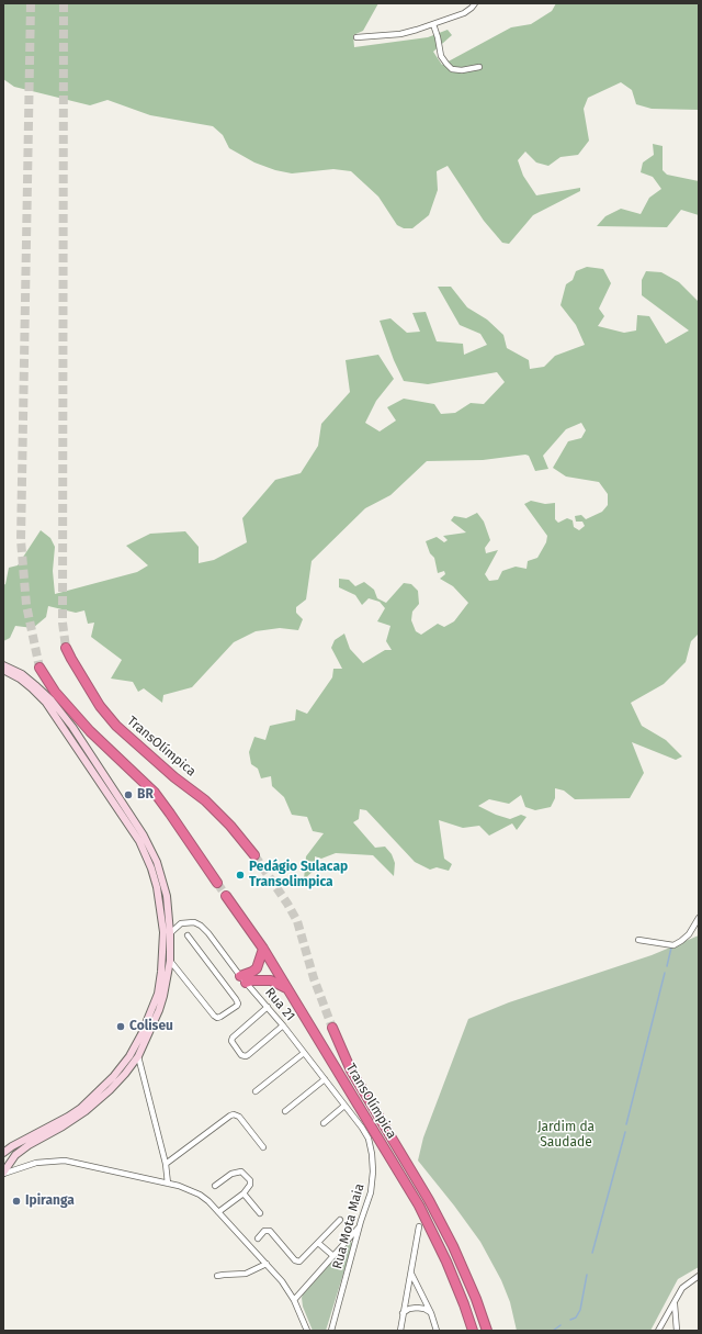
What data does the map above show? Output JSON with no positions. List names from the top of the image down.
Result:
{
  "streets": {
    "highway": ["TransOlímpica"],
    "street": ["Rua 21", "Rua Mota Maia"]
  },
  "crossings": [
    ["Rua 21", "Rua Mota Maia"]
  ],
  "parks": ["Jardim da Saudade"],
  "places": [
    "BR",
    "Pedágio Sulacap Transolimpica",
    "Coliseu",
    "Ipiranga"
  ]
}
